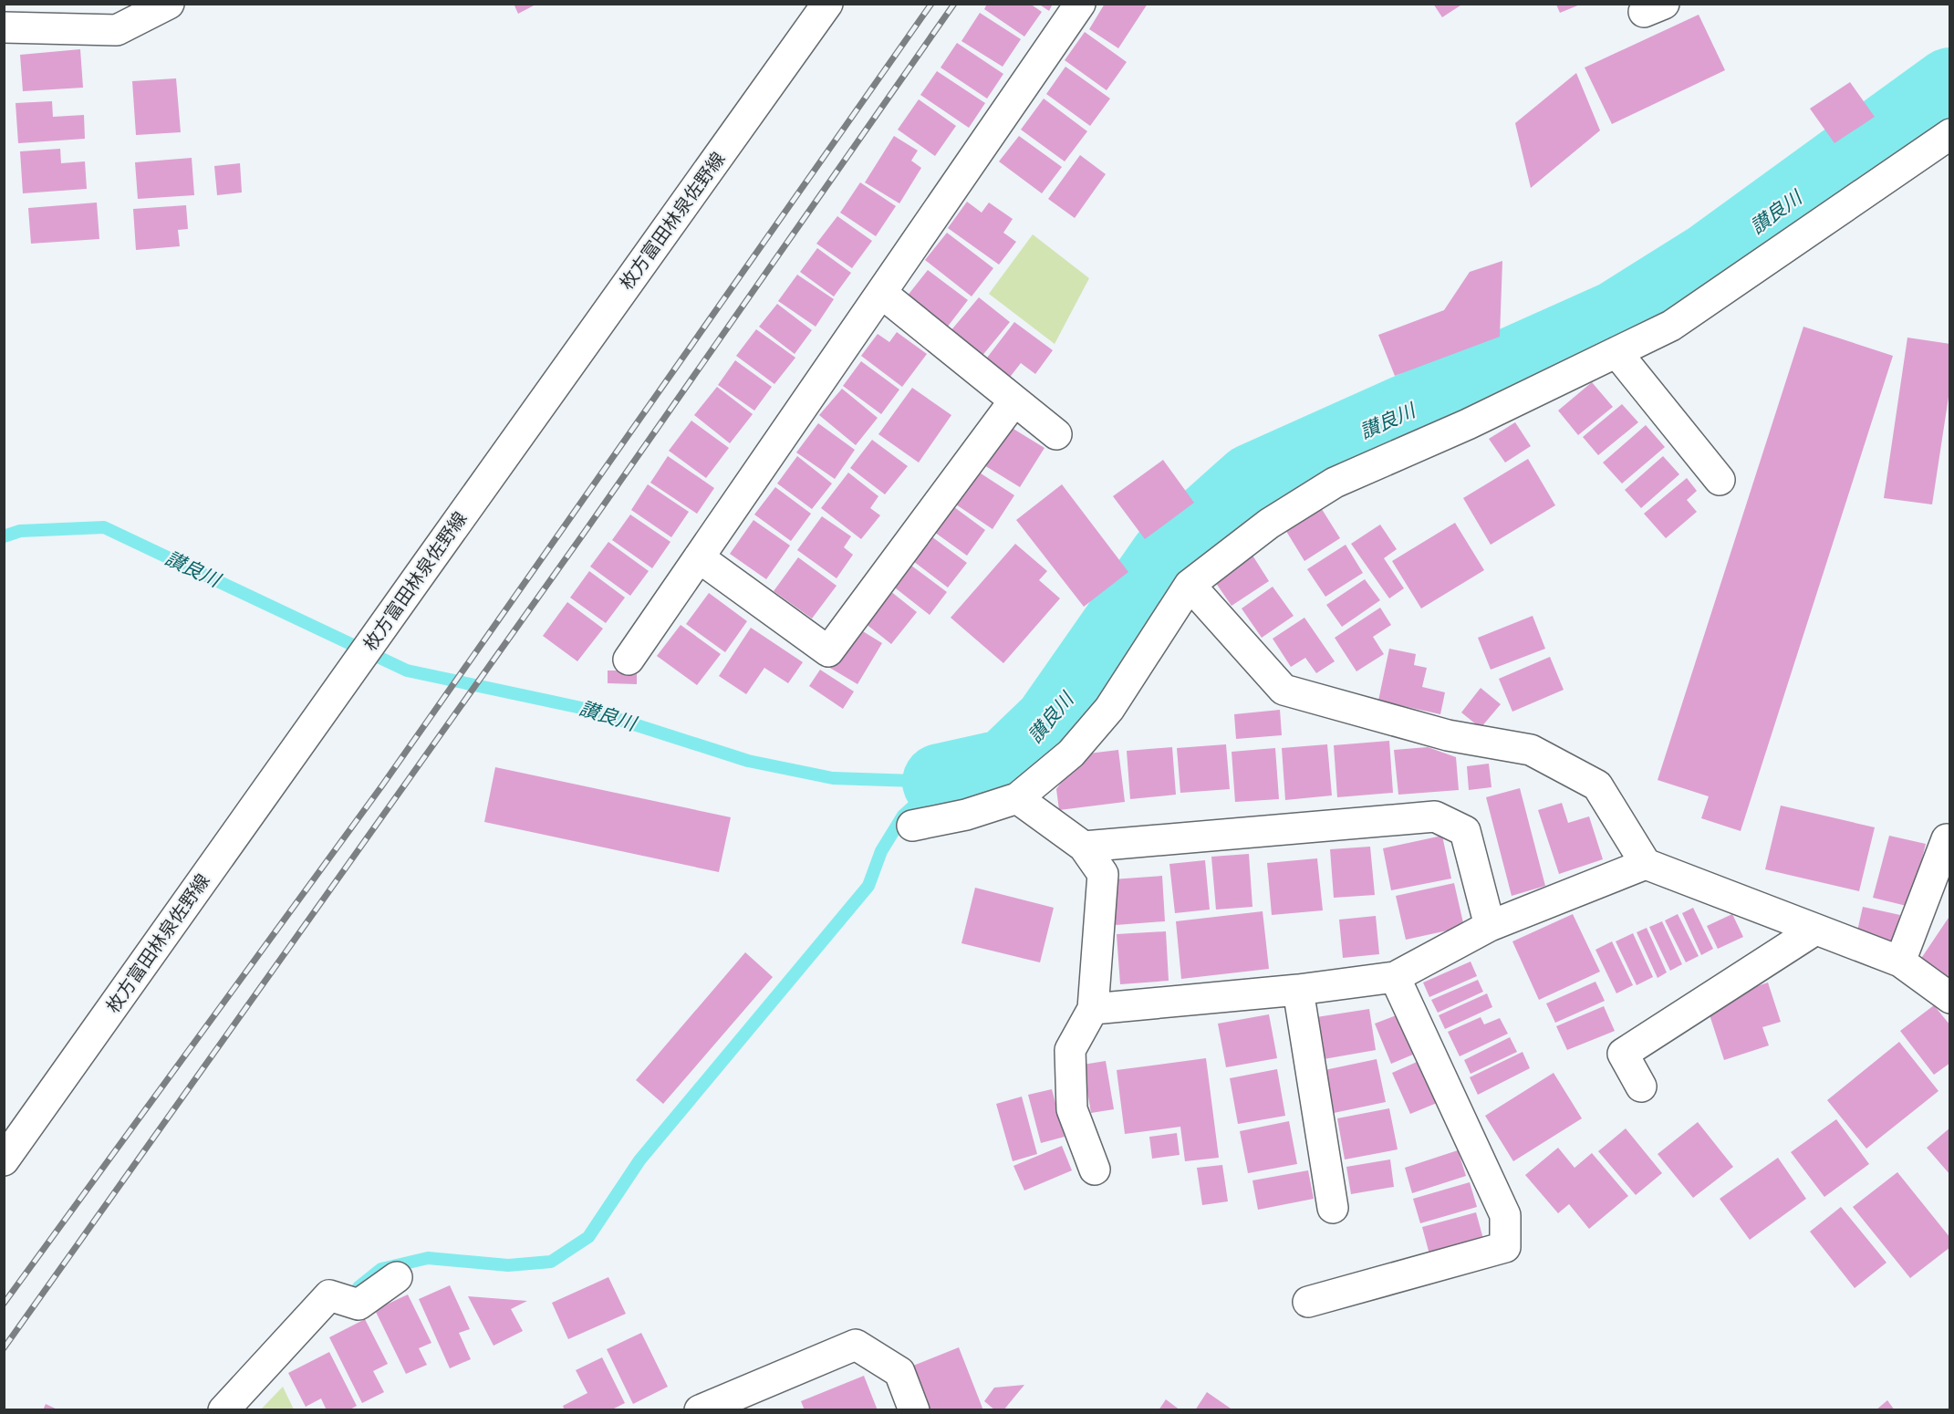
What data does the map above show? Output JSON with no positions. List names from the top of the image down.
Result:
{
  "streets": {
    "street": ["枚方富田林泉佐野線"]
  },
  "water": ["讃良川"]
}
